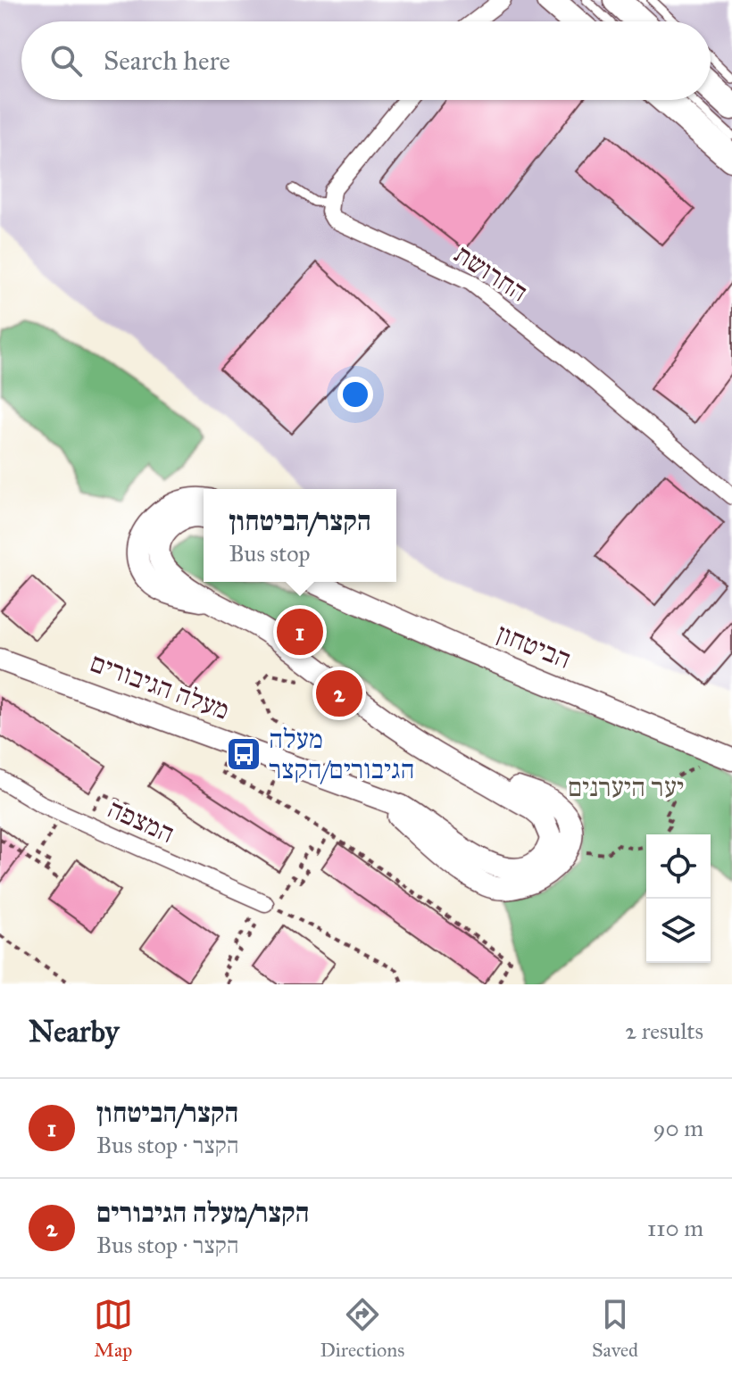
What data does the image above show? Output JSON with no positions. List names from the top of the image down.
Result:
{
  "streets": {
    "street": [
      "החרושת",
      "הביטחון",
      "מעלה הגיבורים",
      "המצפה"
    ]
  },
  "parks": ["יער היערנים"],
  "places": {
    "bus stop": ["מעלה הגיבורים/הקצר"]
  },
  "page": {
    "search": "Search here",
    "popup": ["הקצר/הביטחון", "Bus stop"],
    "pins": ["1", "2"],
    "heading": ["Nearby", "2 results"],
    "list": [
      {
        "mark": "1",
        "name": "הקצר/הביטחון",
        "note": "Bus stop · הקצר",
        "value": "90 m"
      },
      {
        "mark": "2",
        "name": "הקצר/מעלה הגיבורים",
        "note": "Bus stop · הקצר",
        "value": "110 m"
      }
    ],
    "nav": ["Map", "Directions", "Saved"]
  }
}
